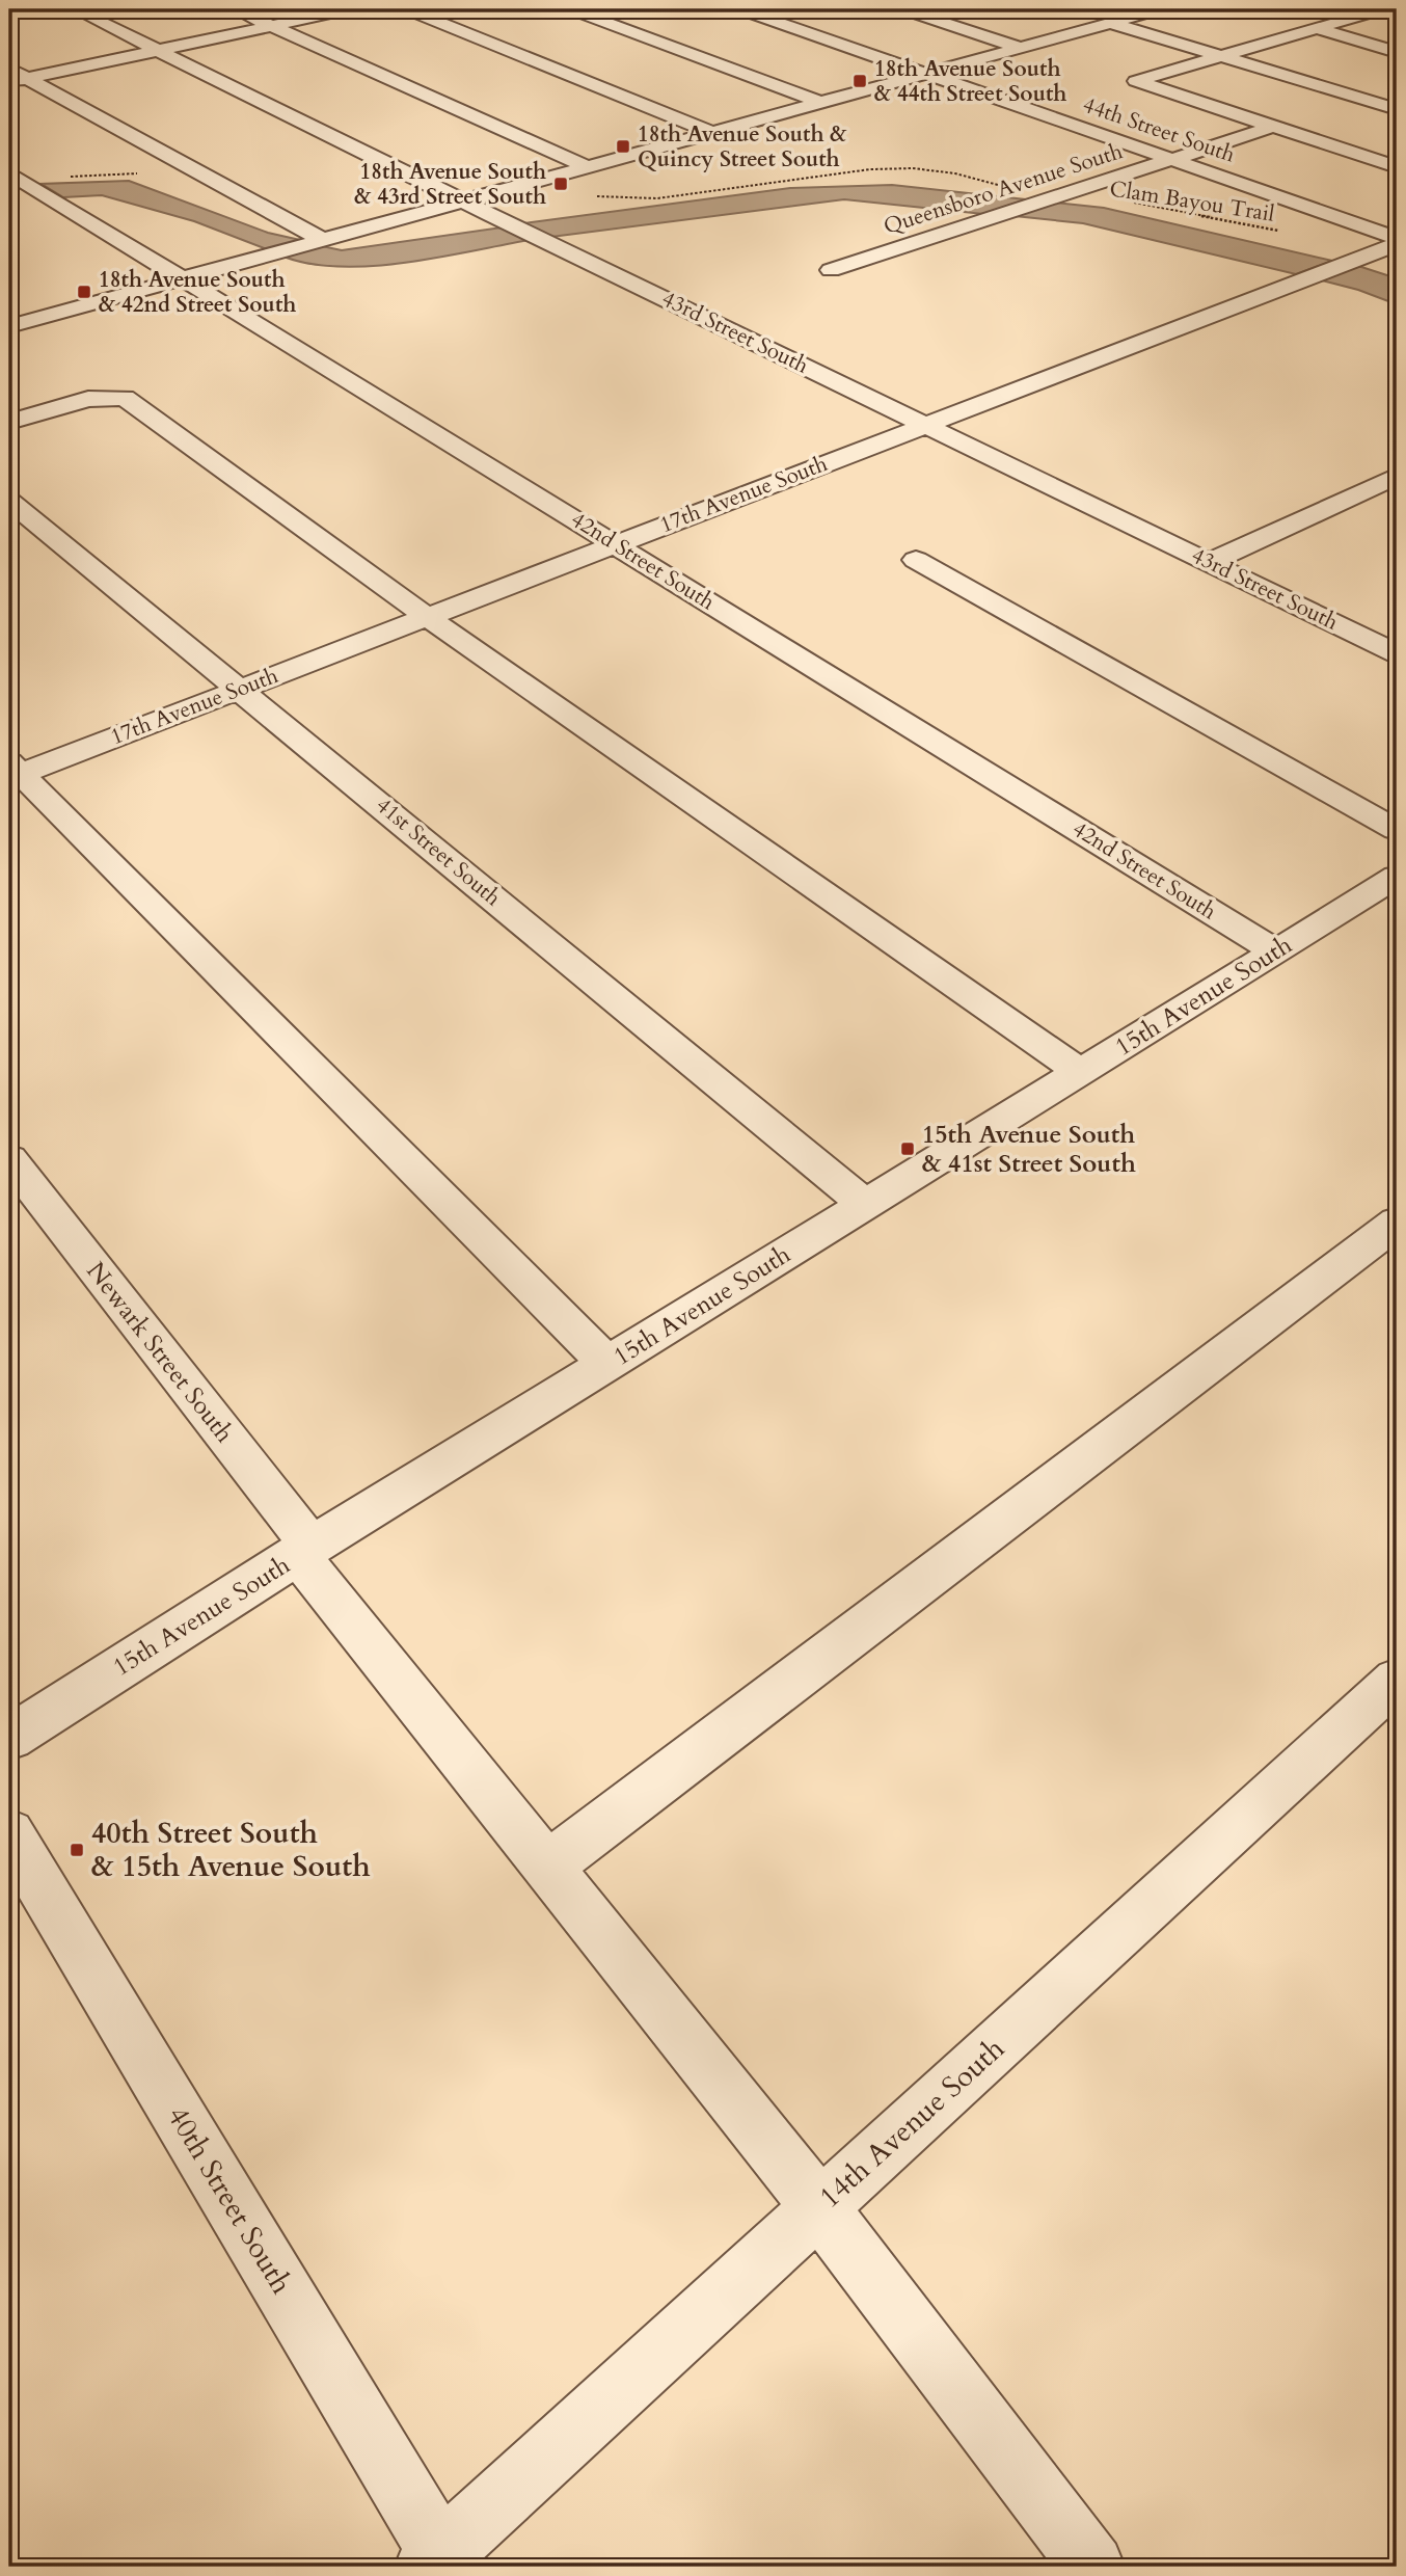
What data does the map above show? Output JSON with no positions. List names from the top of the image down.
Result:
{
  "streets": {
    "street": [
      "44th Street South",
      "Queensboro Avenue South",
      "43rd Street South",
      "17th Avenue South",
      "42nd Street South",
      "41st Street South",
      "15th Avenue South",
      "Newark Street South",
      "14th Avenue South",
      "40th Street South"
    ],
    "path": ["Clam Bayou Trail"]
  },
  "crossings": [
    ["44th Street South", "Queensboro Avenue South"],
    ["43rd Street South", "17th Avenue South"],
    ["17th Avenue South", "42nd Street South"],
    ["17th Avenue South", "41st Street South"],
    ["42nd Street South", "15th Avenue South"],
    ["41st Street South", "15th Avenue South"],
    ["15th Avenue South", "Newark Street South"],
    ["Newark Street South", "14th Avenue South"],
    ["14th Avenue South", "40th Street South"]
  ],
  "places": {
    "transit": [
      "18th Avenue South & 44th Street South",
      "18th Avenue South & Quincy Street South",
      "18th Avenue South & 43rd Street South",
      "18th Avenue South & 42nd Street South",
      "15th Avenue South & 41st Street South",
      "40th Street South & 15th Avenue South"
    ]
  }
}
